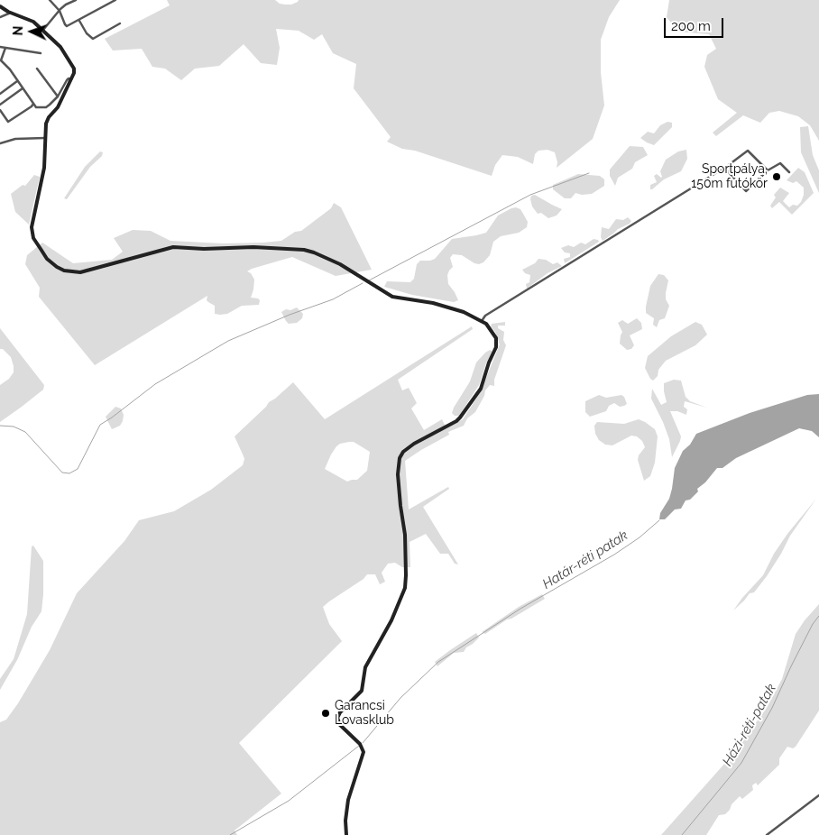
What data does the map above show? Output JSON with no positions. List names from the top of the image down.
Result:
{
  "water": ["Határ-réti patak", "Házi-réti-patak"],
  "places": ["Sportpálya, 150m futókör", "Garancsi Lovasklub"],
  "scale_bar": "200 m",
  "north": "left"
}
